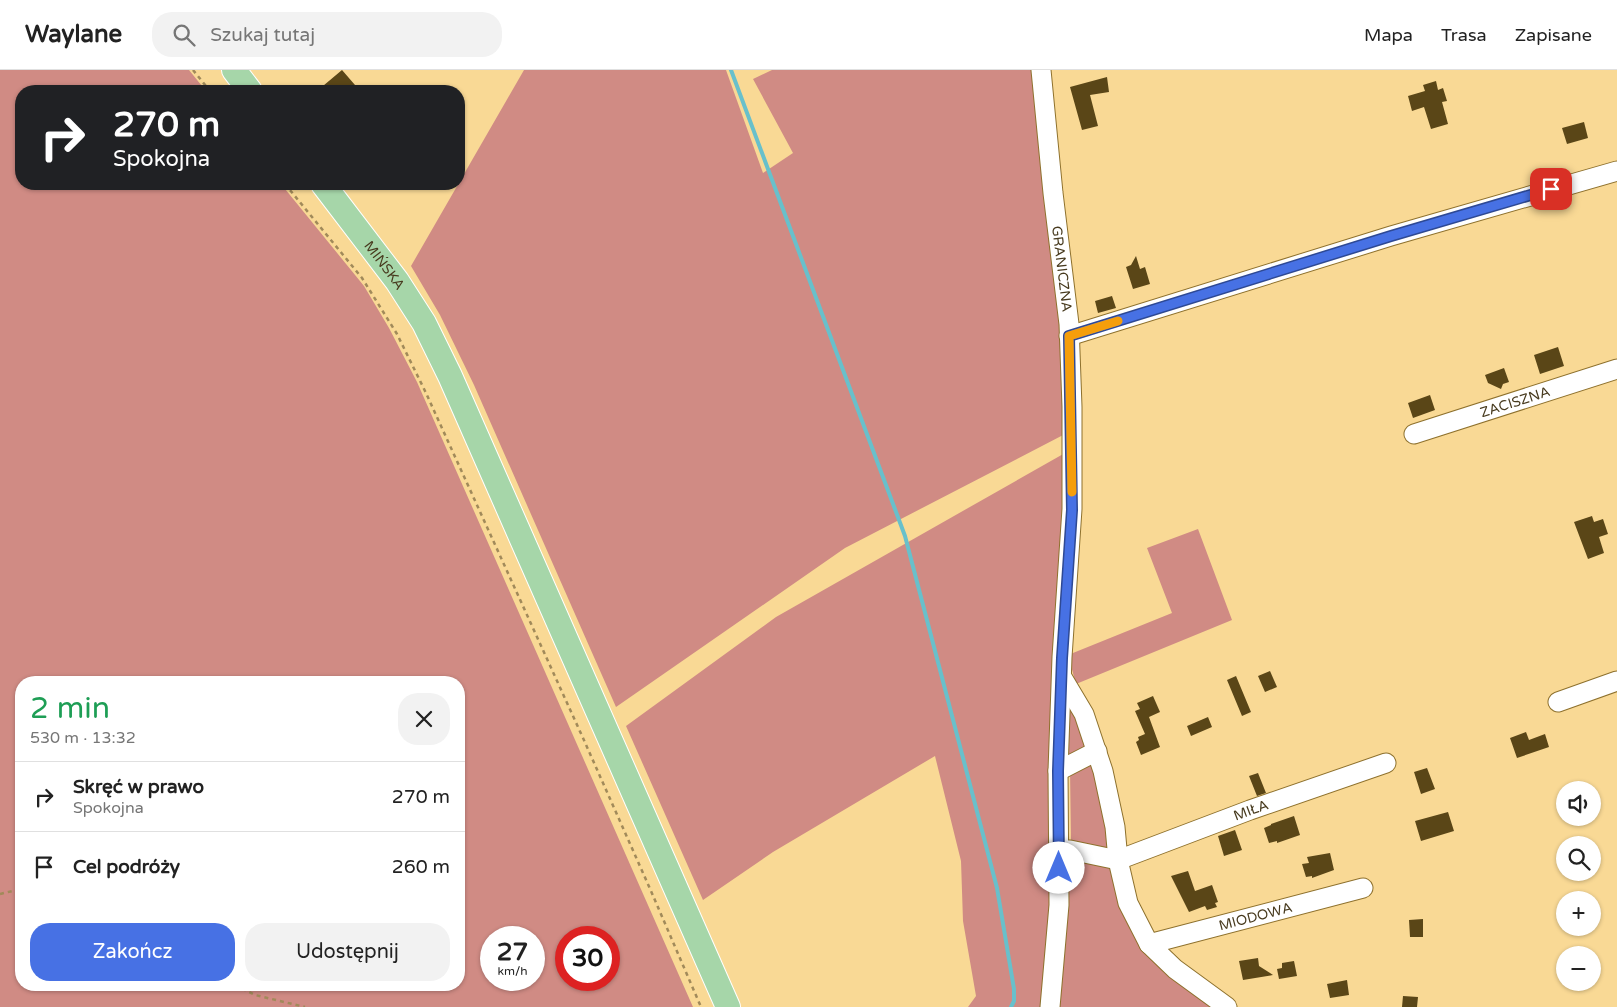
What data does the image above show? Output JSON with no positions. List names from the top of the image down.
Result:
{
  "streets": {
    "main road": ["MIŃSKA"],
    "street": [
      "GRANICZNA",
      "ZACISZNA",
      "MIŁA",
      "MIODOWA"
    ]
  },
  "page": {
    "header": "Waylane",
    "search": "Szukaj tutaj",
    "nav": ["Mapa", "Trasa", "Zapisane"],
    "turn": ["270 m", "Spokojna"],
    "heading": ["2 min", "530 m · 13:32"],
    "list": [
      {
        "name": "Skręć w prawo",
        "note": "Spokojna",
        "value": "270 m"
      },
      {
        "name": "Cel podróży",
        "value": "260 m"
      }
    ],
    "map_buttons": ["+", "−"],
    "buttons": ["Zakończ", "Udostępnij"],
    "speed": "27 km/h",
    "limit": "30"
  }
}
